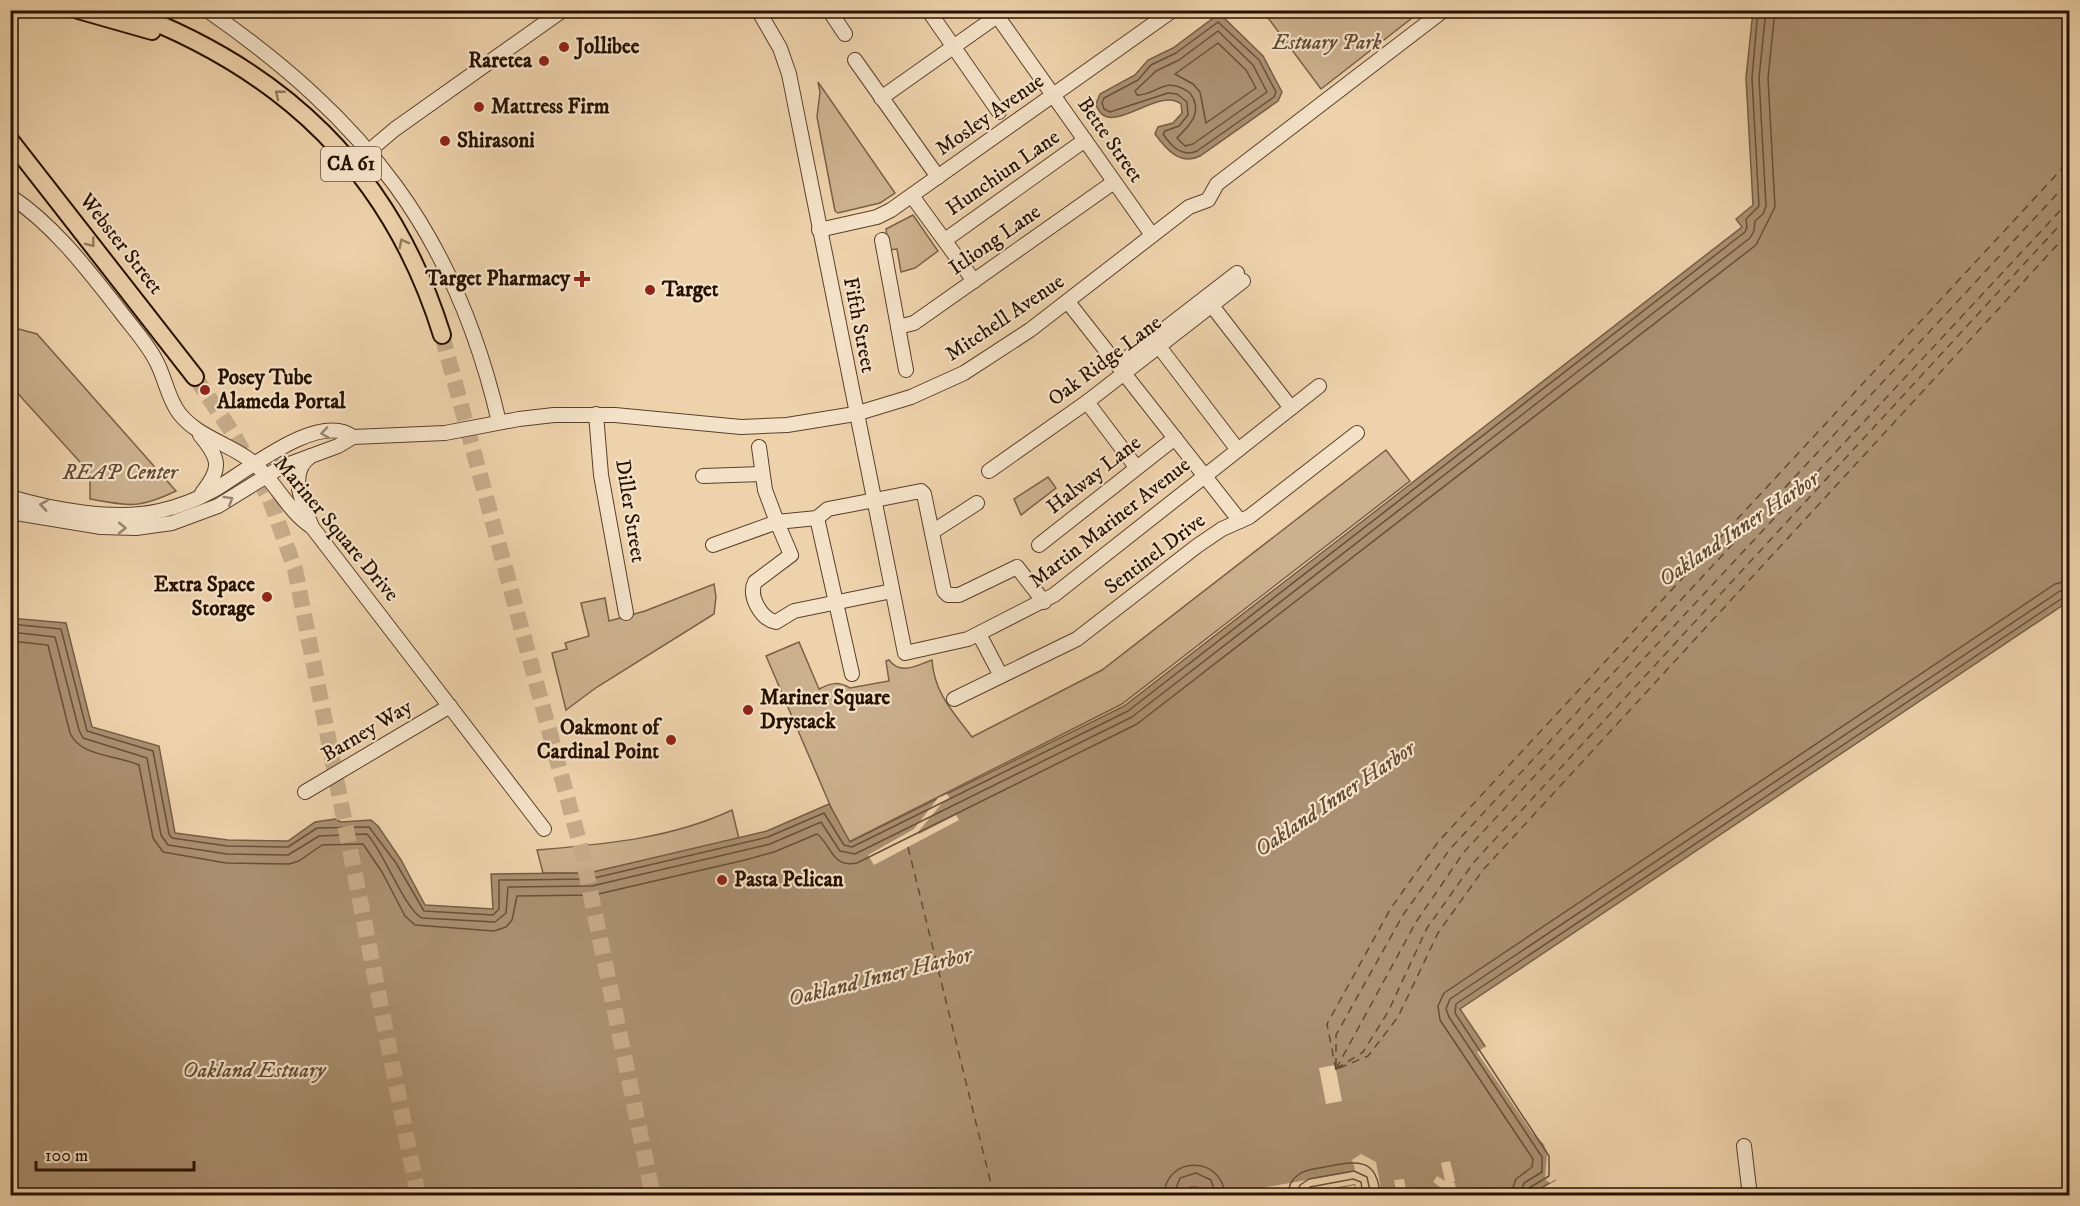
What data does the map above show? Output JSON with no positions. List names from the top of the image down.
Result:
{
  "streets": {
    "main road": ["CA 61", "Webster Street"],
    "street": [
      "Mosley Avenue",
      "Bette Street",
      "Hunchiun Lane",
      "Itliong Lane",
      "Mitchell Avenue",
      "Fifth Street",
      "Oak Ridge Lane",
      "Halway Lane",
      "Diller Street",
      "Martin Mariner Avenue",
      "Mariner Square Drive",
      "Sentinel Drive",
      "Barney Way"
    ]
  },
  "crossings": [
    ["Mosley Avenue", "Bette Street"],
    ["Mosley Avenue", "Fifth Street"],
    ["Bette Street", "Hunchiun Lane"],
    ["Bette Street", "Itliong Lane"],
    ["Bette Street", "Mitchell Avenue"],
    ["Mitchell Avenue", "Fifth Street"],
    ["Mitchell Avenue", "Diller Street"],
    ["Fifth Street", "Martin Mariner Avenue"],
    ["Mariner Square Drive", "Barney Way"]
  ],
  "one_way": ["Webster Street"],
  "water": ["Oakland Inner Harbor", "Oakland Estuary"],
  "parks": ["Estuary Park", "REAP Center"],
  "places": {
    "other": [
      "Jollibee",
      "Raretea",
      "Mattress Firm",
      "Shirasoni",
      "Target",
      "Posey Tube Alameda Portal",
      "Extra Space Storage",
      "Mariner Square Drystack",
      "Oakmont of Cardinal Point",
      "Pasta Pelican"
    ],
    "health": ["Target Pharmacy"]
  },
  "scale_bar": "100 m"
}
